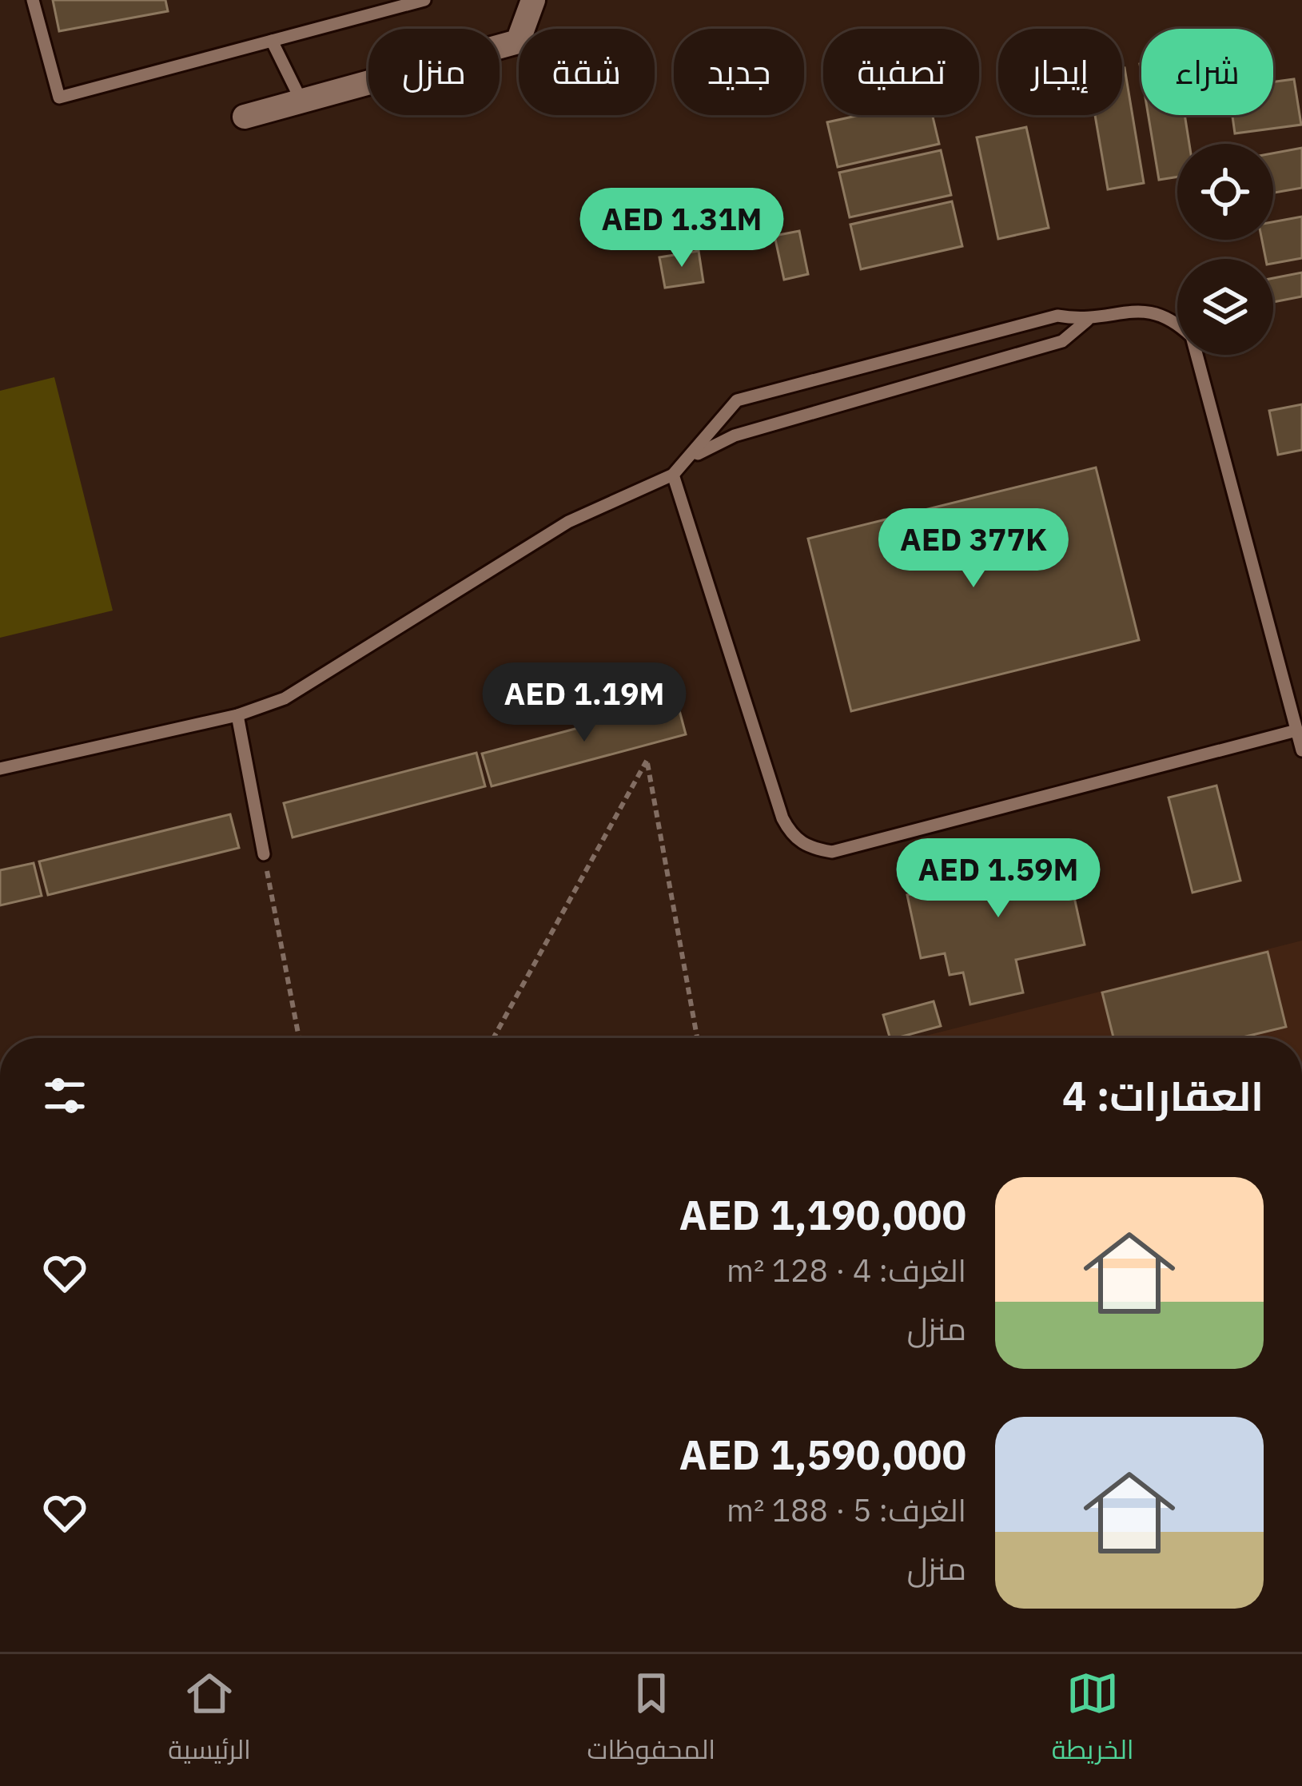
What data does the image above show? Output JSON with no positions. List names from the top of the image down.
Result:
{
  "page": {
    "chip": [
      "شراء",
      "إيجار",
      "تصفية",
      "جديد",
      "شقة",
      "منزل"
    ],
    "price": [
      "AED 1.31M",
      "AED 377K",
      "AED 1.19M",
      "AED 1.59M"
    ],
    "heading": "العقارات: 4",
    "list": [
      {
        "name": "AED 1,190,000",
        "note": "الغرف: 4 · 128 m² · منزل"
      },
      {
        "name": "AED 1,590,000",
        "note": "الغرف: 5 · 188 m² · منزل"
      }
    ],
    "tabs": ["الخريطة", "المحفوظات", "الرئيسية"]
  }
}
